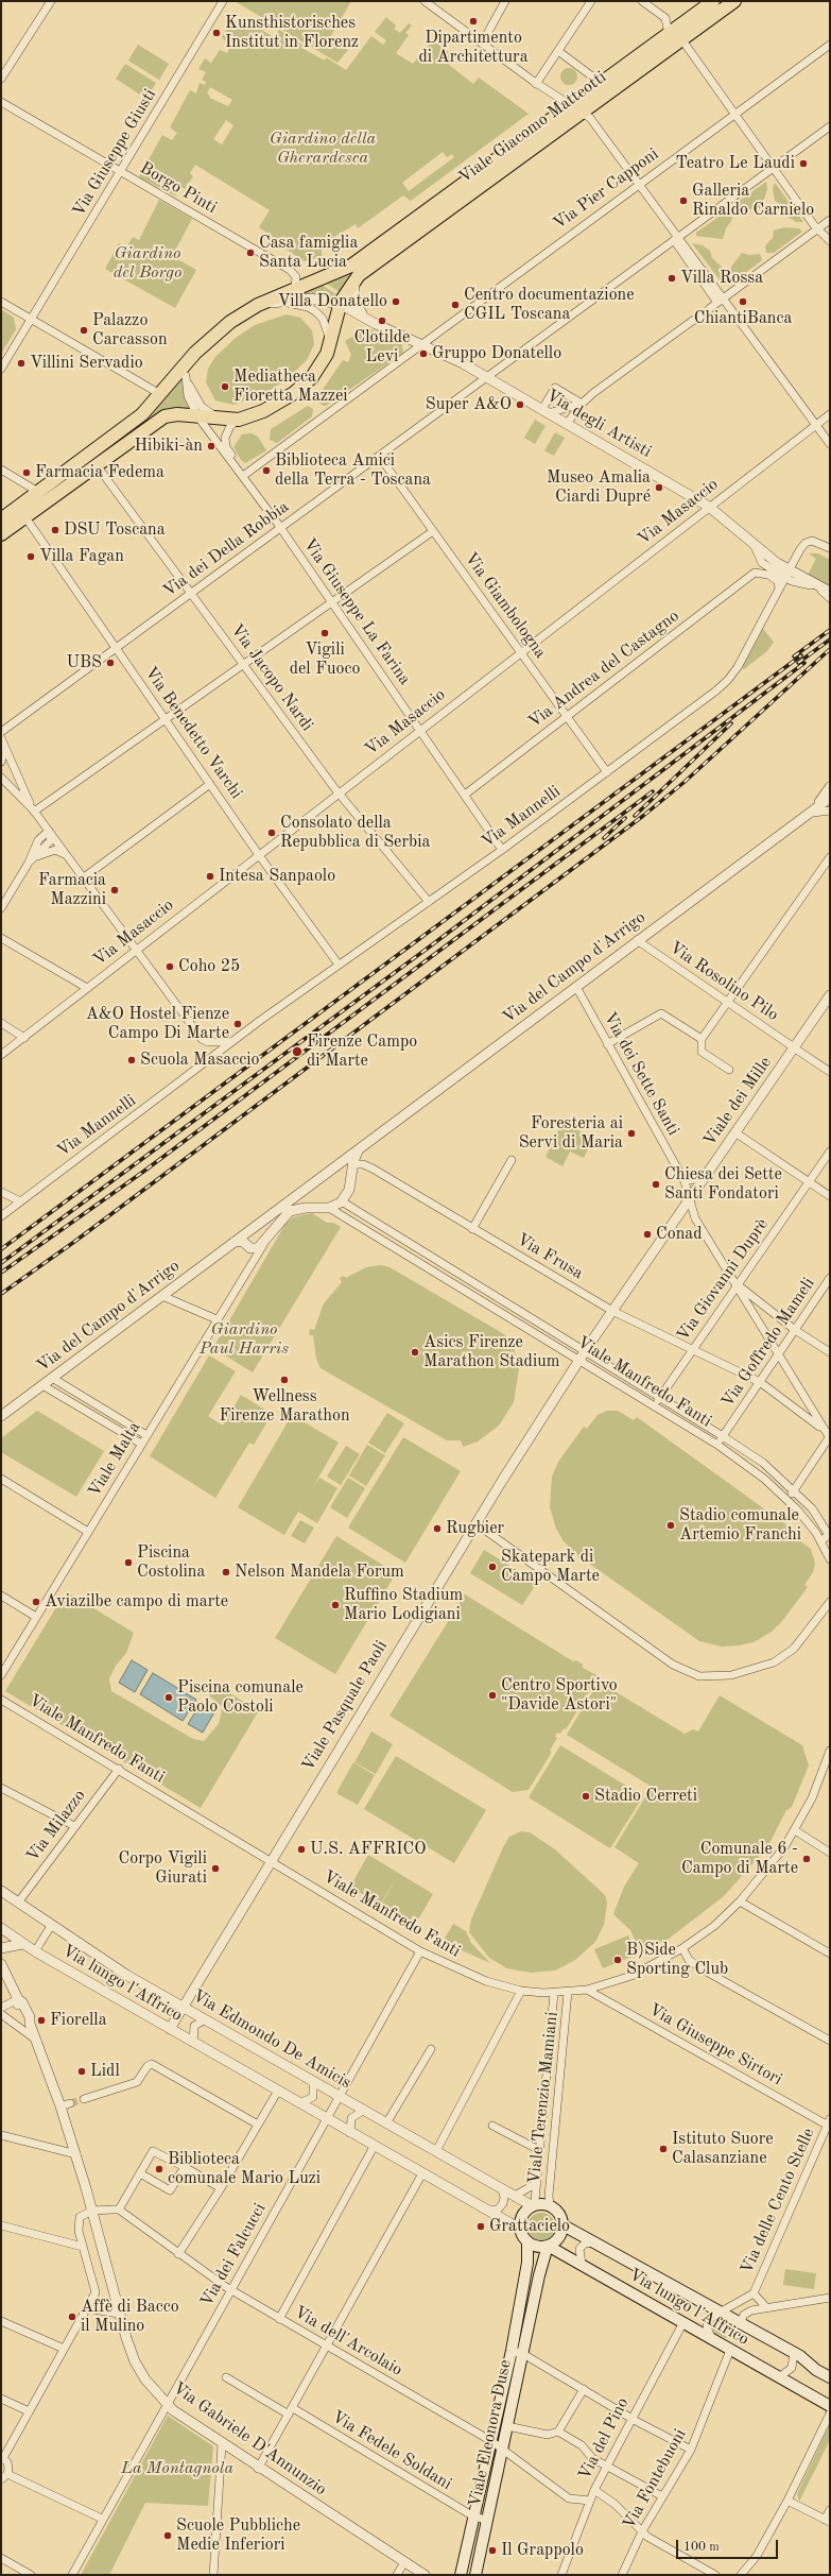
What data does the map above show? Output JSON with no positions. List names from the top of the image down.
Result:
{
  "streets": {
    "main road": ["Viale Giacomo Matteotti", "Via lungo l'Affrico", "Viale Eleonora Duse"],
    "street": [
      "Via Giuseppe Giusti",
      "Borgo Pinti",
      "Via Pier Capponi",
      "Via degli Artisti",
      "Via Masaccio",
      "Via dei Della Robbia",
      "Via Giambologna",
      "Via Giuseppe La Farina",
      "Via Andrea del Castagno",
      "Via Jacopo Nardi",
      "Via Benedetto Varchi",
      "Via Mannelli",
      "Via del Campo d'Arrigo",
      "Via Rosolino Pilo",
      "Via dei Sette Santi",
      "Viale dei Mille",
      "Via Frusa",
      "Via Giovanni Duprè",
      "Via Goffredo Mameli",
      "Viale Manfredo Fanti",
      "Viale Malta",
      "Viale Pasquale Paoli",
      "Via Milazzo",
      "Via Edmondo De Amicis",
      "Via Giuseppe Sirtori",
      "Viale Terenzio Mamiani",
      "Via delle Cento Stelle",
      "Via dei Falcucci",
      "Via dell'Arcolaio",
      "Via Gabriele D'Annunzio",
      "Via del Pino",
      "Via Fedele Soldani",
      "Via Fontebuoni"
    ]
  },
  "crossings": [
    ["Viale Giacomo Matteotti", "Borgo Pinti"],
    ["Via Giuseppe Giusti", "Borgo Pinti"],
    ["Via Pier Capponi", "Via degli Artisti"],
    ["Via Pier Capponi", "Via Giuseppe La Farina"],
    ["Via degli Artisti", "Via Masaccio"],
    ["Via degli Artisti", "Via dei Della Robbia"],
    ["Via degli Artisti", "Via Mannelli"],
    ["Via Masaccio", "Via Giambologna"],
    ["Via Masaccio", "Via Giuseppe La Farina"],
    ["Via Masaccio", "Via Jacopo Nardi"],
    ["Via Masaccio", "Via Benedetto Varchi"],
    ["Via dei Della Robbia", "Via Giambologna"],
    ["Via dei Della Robbia", "Via Giuseppe La Farina"],
    ["Via dei Della Robbia", "Via Jacopo Nardi"],
    ["Via dei Della Robbia", "Via Benedetto Varchi"],
    ["Via Giambologna", "Via Andrea del Castagno"],
    ["Via Giambologna", "Via Mannelli"],
    ["Via Giuseppe La Farina", "Via Andrea del Castagno"],
    ["Via Giuseppe La Farina", "Via Mannelli"],
    ["Via Andrea del Castagno", "Via Mannelli"],
    ["Via Jacopo Nardi", "Via Mannelli"],
    ["Via Benedetto Varchi", "Via Mannelli"],
    ["Via del Campo d'Arrigo", "Via Rosolino Pilo"],
    ["Via del Campo d'Arrigo", "Via dei Sette Santi"],
    ["Via del Campo d'Arrigo", "Via Frusa"],
    ["Via Rosolino Pilo", "Viale dei Mille"],
    ["Via dei Sette Santi", "Viale dei Mille"],
    ["Via dei Sette Santi", "Via Frusa"],
    ["Via dei Sette Santi", "Via Giovanni Duprè"],
    ["Via dei Sette Santi", "Via Goffredo Mameli"],
    ["Viale dei Mille", "Via Frusa"],
    ["Viale dei Mille", "Viale Manfredo Fanti"],
    ["Viale dei Mille", "Viale Pasquale Paoli"],
    ["Via Frusa", "Via Giovanni Duprè"],
    ["Via Frusa", "Via Goffredo Mameli"],
    ["Via Giovanni Duprè", "Viale Manfredo Fanti"],
    ["Via Goffredo Mameli", "Viale Manfredo Fanti"],
    ["Viale Manfredo Fanti", "Viale Pasquale Paoli"],
    ["Viale Manfredo Fanti", "Via Milazzo"],
    ["Viale Manfredo Fanti", "Via Giuseppe Sirtori"],
    ["Viale Manfredo Fanti", "Viale Terenzio Mamiani"],
    ["Viale Manfredo Fanti", "Via dei Falcucci"],
    ["Viale Pasquale Paoli", "Via lungo l'Affrico"],
    ["Viale Pasquale Paoli", "Via Edmondo De Amicis"],
    ["Via Milazzo", "Via Edmondo De Amicis"],
    ["Via lungo l'Affrico", "Via Edmondo De Amicis"],
    ["Via lungo l'Affrico", "Viale Terenzio Mamiani"],
    ["Via lungo l'Affrico", "Via delle Cento Stelle"],
    ["Via lungo l'Affrico", "Via dei Falcucci"],
    ["Via lungo l'Affrico", "Viale Eleonora Duse"],
    ["Via lungo l'Affrico", "Via del Pino"],
    ["Via lungo l'Affrico", "Via Fontebuoni"],
    ["Via Edmondo De Amicis", "Viale Terenzio Mamiani"],
    ["Via Edmondo De Amicis", "Via dei Falcucci"],
    ["Via Edmondo De Amicis", "Viale Eleonora Duse"],
    ["Via Giuseppe Sirtori", "Via delle Cento Stelle"],
    ["Viale Terenzio Mamiani", "Viale Eleonora Duse"],
    ["Via dei Falcucci", "Via dell'Arcolaio"],
    ["Via dei Falcucci", "Via Gabriele D'Annunzio"],
    ["Via dell'Arcolaio", "Viale Eleonora Duse"],
    ["Via dell'Arcolaio", "Via del Pino"],
    ["Viale Eleonora Duse", "Via Fedele Soldani"]
  ],
  "parks": [
    "Giardino della Gherardesca",
    "Giardino del Borgo",
    "Giardino Paul Harris",
    "La Montagnola"
  ],
  "places": [
    "Dipartimento di Architettura",
    "Kunsthistorisches Institut in Florenz",
    "Teatro Le Laudi",
    "Galleria Rinaldo Carnielo",
    "Casa famiglia Santa Lucia",
    "Villa Rossa",
    "Villa Donatello",
    "ChiantiBanca",
    "Centro documentazione CGIL Toscana",
    "Clotilde Levi",
    "Palazzo Carcasson",
    "Gruppo Donatello",
    "Villini Servadio",
    "Mediatheca Fioretta Mazzei",
    "Super A&O",
    "Hibiki-àn",
    "Biblioteca Amici della Terra - Toscana",
    "Farmacia Fedema",
    "Museo Amalia Ciardi Dupré",
    "DSU Toscana",
    "Villa Fagan",
    "Vigili del Fuoco",
    "UBS",
    "Consolato della Repubblica di Serbia",
    "Intesa Sanpaolo",
    "Farmacia Mazzini",
    "Coho 25",
    "A&O Hostel Fienze Campo Di Marte",
    "Firenze Campo di Marte",
    "Scuola Masaccio",
    "Foresteria ai Servi di Maria",
    "Chiesa dei Sette Santi Fondatori",
    "Conad",
    "Asics Firenze Marathon Stadium",
    "Wellness Firenze Marathon",
    "Stadio comunale Artemio Franchi",
    "Rugbier",
    "Piscina Costolina",
    "Skatepark di Campo Marte",
    "Nelson Mandela Forum",
    "Aviazilbe campo di marte",
    "Ruffino Stadium Mario Lodigiani",
    "Centro Sportivo \"Davide Astori\"",
    "Piscina comunale Paolo Costoli",
    "Stadio Cerreti",
    "U.S. AFFRICO",
    "Comunale 6 - Campo di Marte",
    "Corpo Vigili Giurati",
    "B)Side Sporting Club",
    "Fiorella",
    "Lidl",
    "Istituto Suore Calasanziane",
    "Biblioteca comunale Mario Luzi",
    "Grattacielo",
    "Affè di Bacco il Mulino",
    "Scuole Pubbliche Medie Inferiori",
    "Il Grappolo"
  ],
  "scale_bar": "100 m"
}
